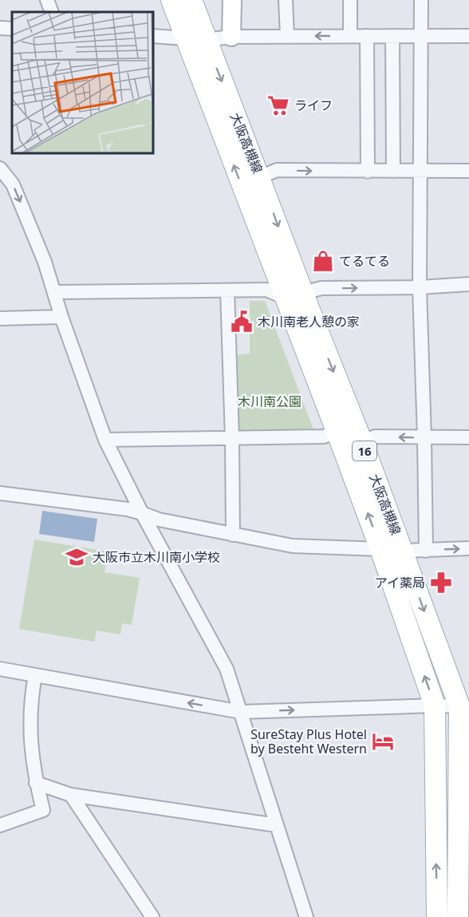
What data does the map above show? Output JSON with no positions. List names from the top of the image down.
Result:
{
  "streets": {
    "main road": ["大阪高槻線", "16"]
  },
  "parks": ["木川南公園"],
  "places": {
    "supermarket": ["ライフ"],
    "shop": ["てるてる"],
    "public building": ["木川南老人憩の家"],
    "school or university": ["大阪市立木川南小学校"],
    "pharmacy": ["アイ薬局"],
    "hotel": ["SureStay Plus Hotel by Besteht Western"]
  }
}
